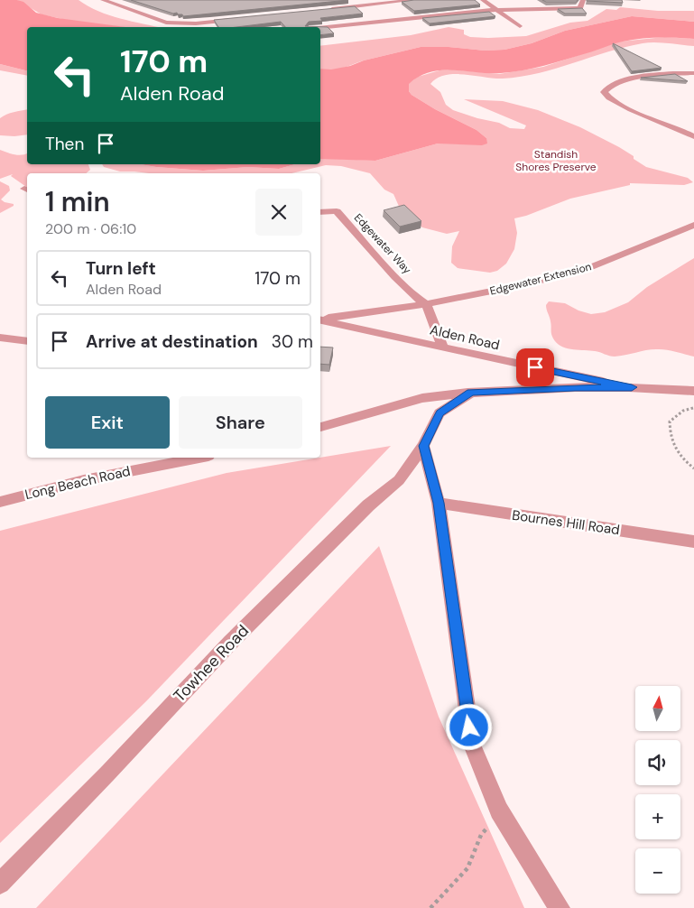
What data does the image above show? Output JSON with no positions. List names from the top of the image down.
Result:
{
  "streets": {
    "street": [
      "Edgewater Way",
      "Edgewater Extension",
      "Alden Road",
      "Long Beach Road",
      "Bournes Hill Road",
      "Towhee Road"
    ]
  },
  "crossings": [
    ["Edgewater Way", "Edgewater Extension"]
  ],
  "parks": ["Standish Shores Preserve"],
  "north": "top",
  "page": {
    "turn": ["170 m", "Alden Road"],
    "then": "Then",
    "heading": ["1 min", "200 m · 06:10"],
    "list": [
      {
        "name": "Turn left",
        "note": "Alden Road",
        "value": "170 m"
      },
      {
        "name": "Arrive at destination",
        "value": "30 m"
      }
    ],
    "buttons": ["Exit", "Share"],
    "map_buttons": ["+", "−"]
  }
}
